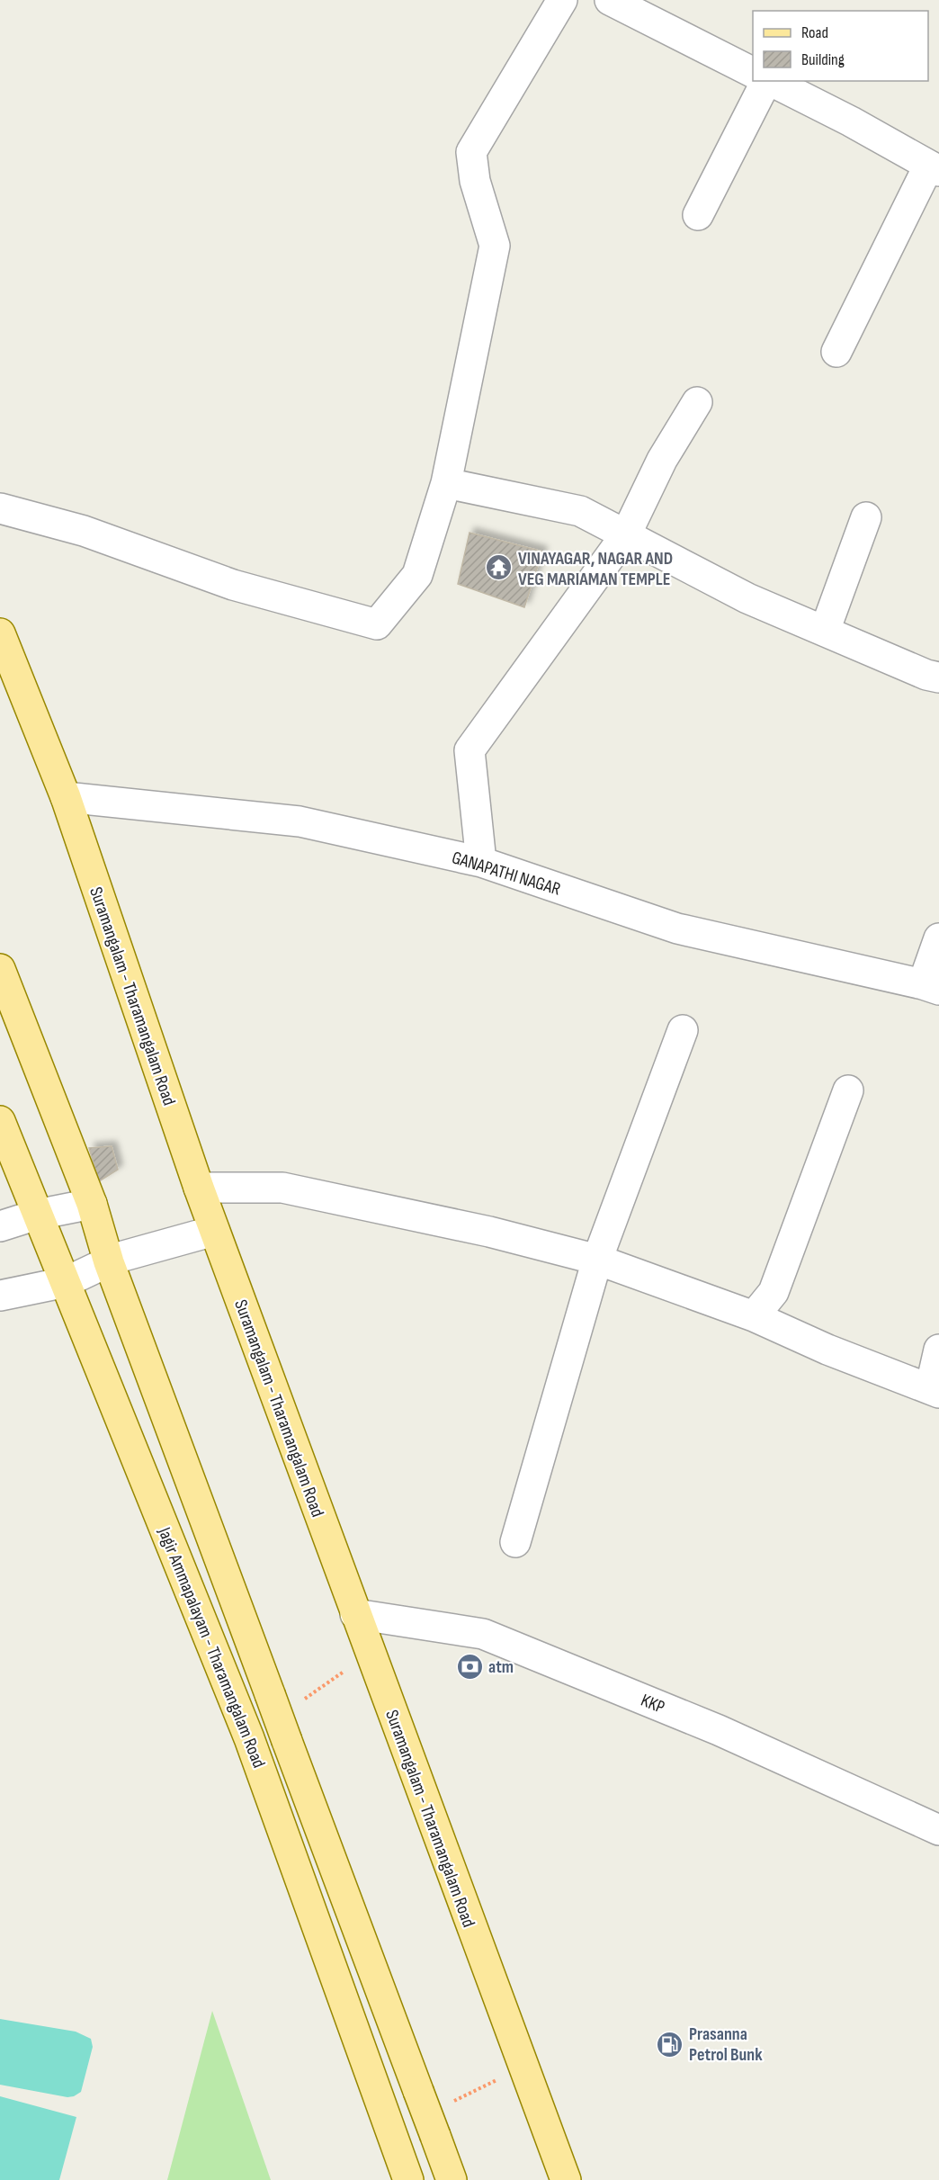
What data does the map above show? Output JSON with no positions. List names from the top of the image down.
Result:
{
  "streets": {
    "main road": ["Suramangalam - Tharamangalam Road", "Jagir Ammapalayam - Tharamangalam Road"],
    "street": ["GANAPATHI NAGAR", "KKP"]
  },
  "crossings": [
    ["GANAPATHI NAGAR", "Suramangalam - Tharamangalam Road"],
    ["Suramangalam - Tharamangalam Road", "KKP"]
  ],
  "places": {
    "temple": ["VINAYAGAR, NAGAR AND VEG MARIAMAN TEMPLE"],
    "bank": ["atm"],
    "fuel station": ["Prasanna Petrol Bunk"]
  },
  "legend": ["Road", "Building"]
}
